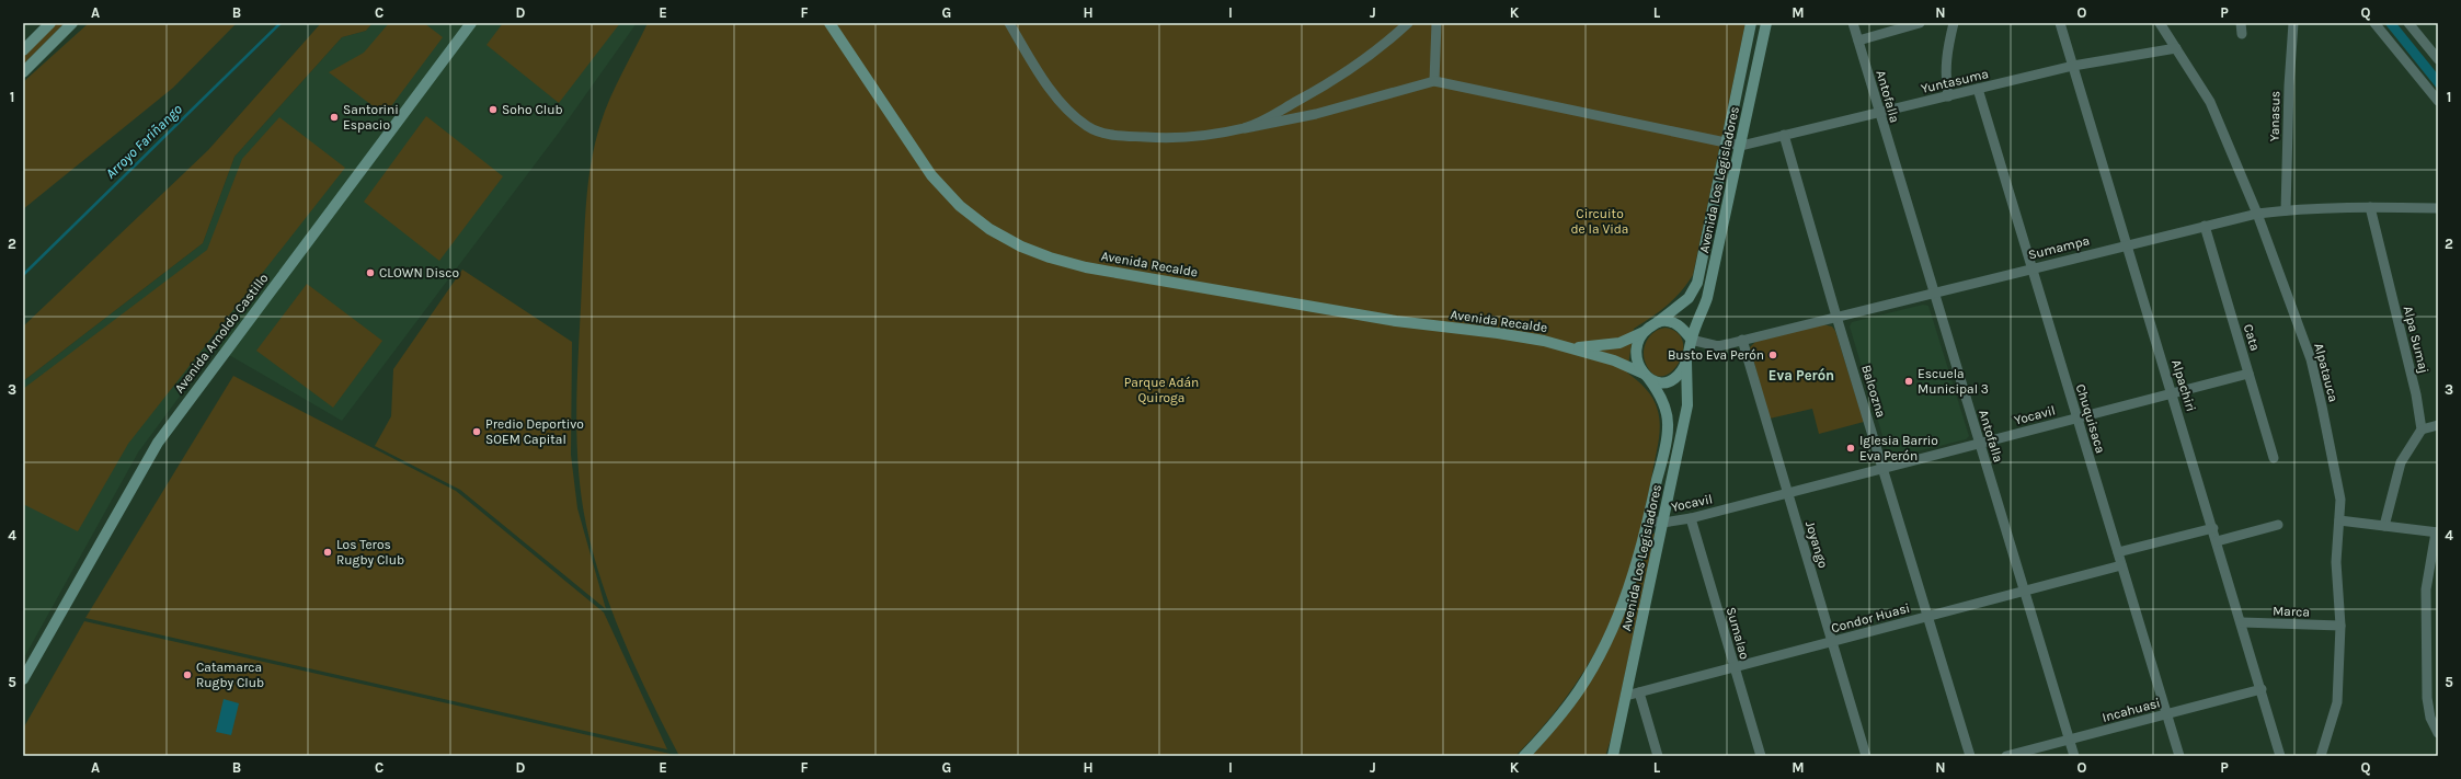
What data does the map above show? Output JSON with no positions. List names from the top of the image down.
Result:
{
  "streets": {
    "main road": ["Avenida Los Legisladores", "Avenida Recalde", "Avenida Arnoldo Castillo"],
    "street": [
      "Yuntasuma",
      "Antofalla",
      "Yanasus",
      "Sumampa",
      "Cata",
      "Alpa Sumaj",
      "Alpatauca",
      "Alpachiri",
      "Balcozna",
      "Yocavil",
      "Chuquisaca",
      "Joyango",
      "Marca",
      "Condor Huasi",
      "Sumalao",
      "Incahuasi"
    ]
  },
  "crossings": [
    ["Yuntasuma", "Antofalla"],
    ["Yuntasuma", "Avenida Los Legisladores"],
    ["Yuntasuma", "Alpatauca"],
    ["Yuntasuma", "Alpachiri"],
    ["Yuntasuma", "Balcozna"],
    ["Yuntasuma", "Chuquisaca"],
    ["Antofalla", "Sumampa"],
    ["Antofalla", "Yocavil"],
    ["Antofalla", "Condor Huasi"],
    ["Antofalla", "Incahuasi"],
    ["Yanasus", "Sumampa"],
    ["Avenida Los Legisladores", "Sumampa"],
    ["Avenida Los Legisladores", "Avenida Recalde"],
    ["Avenida Los Legisladores", "Yocavil"],
    ["Avenida Los Legisladores", "Condor Huasi"],
    ["Sumampa", "Avenida Recalde"],
    ["Sumampa", "Cata"],
    ["Sumampa", "Alpa Sumaj"],
    ["Sumampa", "Alpatauca"],
    ["Sumampa", "Alpachiri"],
    ["Sumampa", "Balcozna"],
    ["Sumampa", "Chuquisaca"],
    ["Sumampa", "Joyango"],
    ["Cata", "Yocavil"],
    ["Alpatauca", "Marca"],
    ["Alpachiri", "Yocavil"],
    ["Alpachiri", "Marca"],
    ["Alpachiri", "Incahuasi"],
    ["Balcozna", "Yocavil"],
    ["Balcozna", "Condor Huasi"],
    ["Yocavil", "Chuquisaca"],
    ["Yocavil", "Joyango"],
    ["Yocavil", "Sumalao"],
    ["Chuquisaca", "Condor Huasi"],
    ["Chuquisaca", "Incahuasi"],
    ["Joyango", "Condor Huasi"],
    ["Condor Huasi", "Sumalao"]
  ],
  "districts": ["Eva Perón"],
  "water": ["Arroyo Fariñango"],
  "parks": ["Circuito de la Vida", "Parque Adán Quiroga"],
  "places": [
    "Soho Club",
    "Santorini Espacio",
    "CLOWN Disco",
    "Busto Eva Perón",
    "Escuela Municipal 3",
    "Predio Deportivo SOEM Capital",
    "Iglesia Barrio Eva Perón",
    "Los Teros Rugby Club",
    "Catamarca Rugby Club"
  ],
  "grid": {
    "columns": [
      "A",
      "B",
      "C",
      "D",
      "E",
      "F",
      "G",
      "H",
      "I",
      "J",
      "K",
      "L",
      "M",
      "N",
      "O",
      "P",
      "Q"
    ],
    "rows": [
      "1",
      "2",
      "3",
      "4",
      "5"
    ]
  }
}
